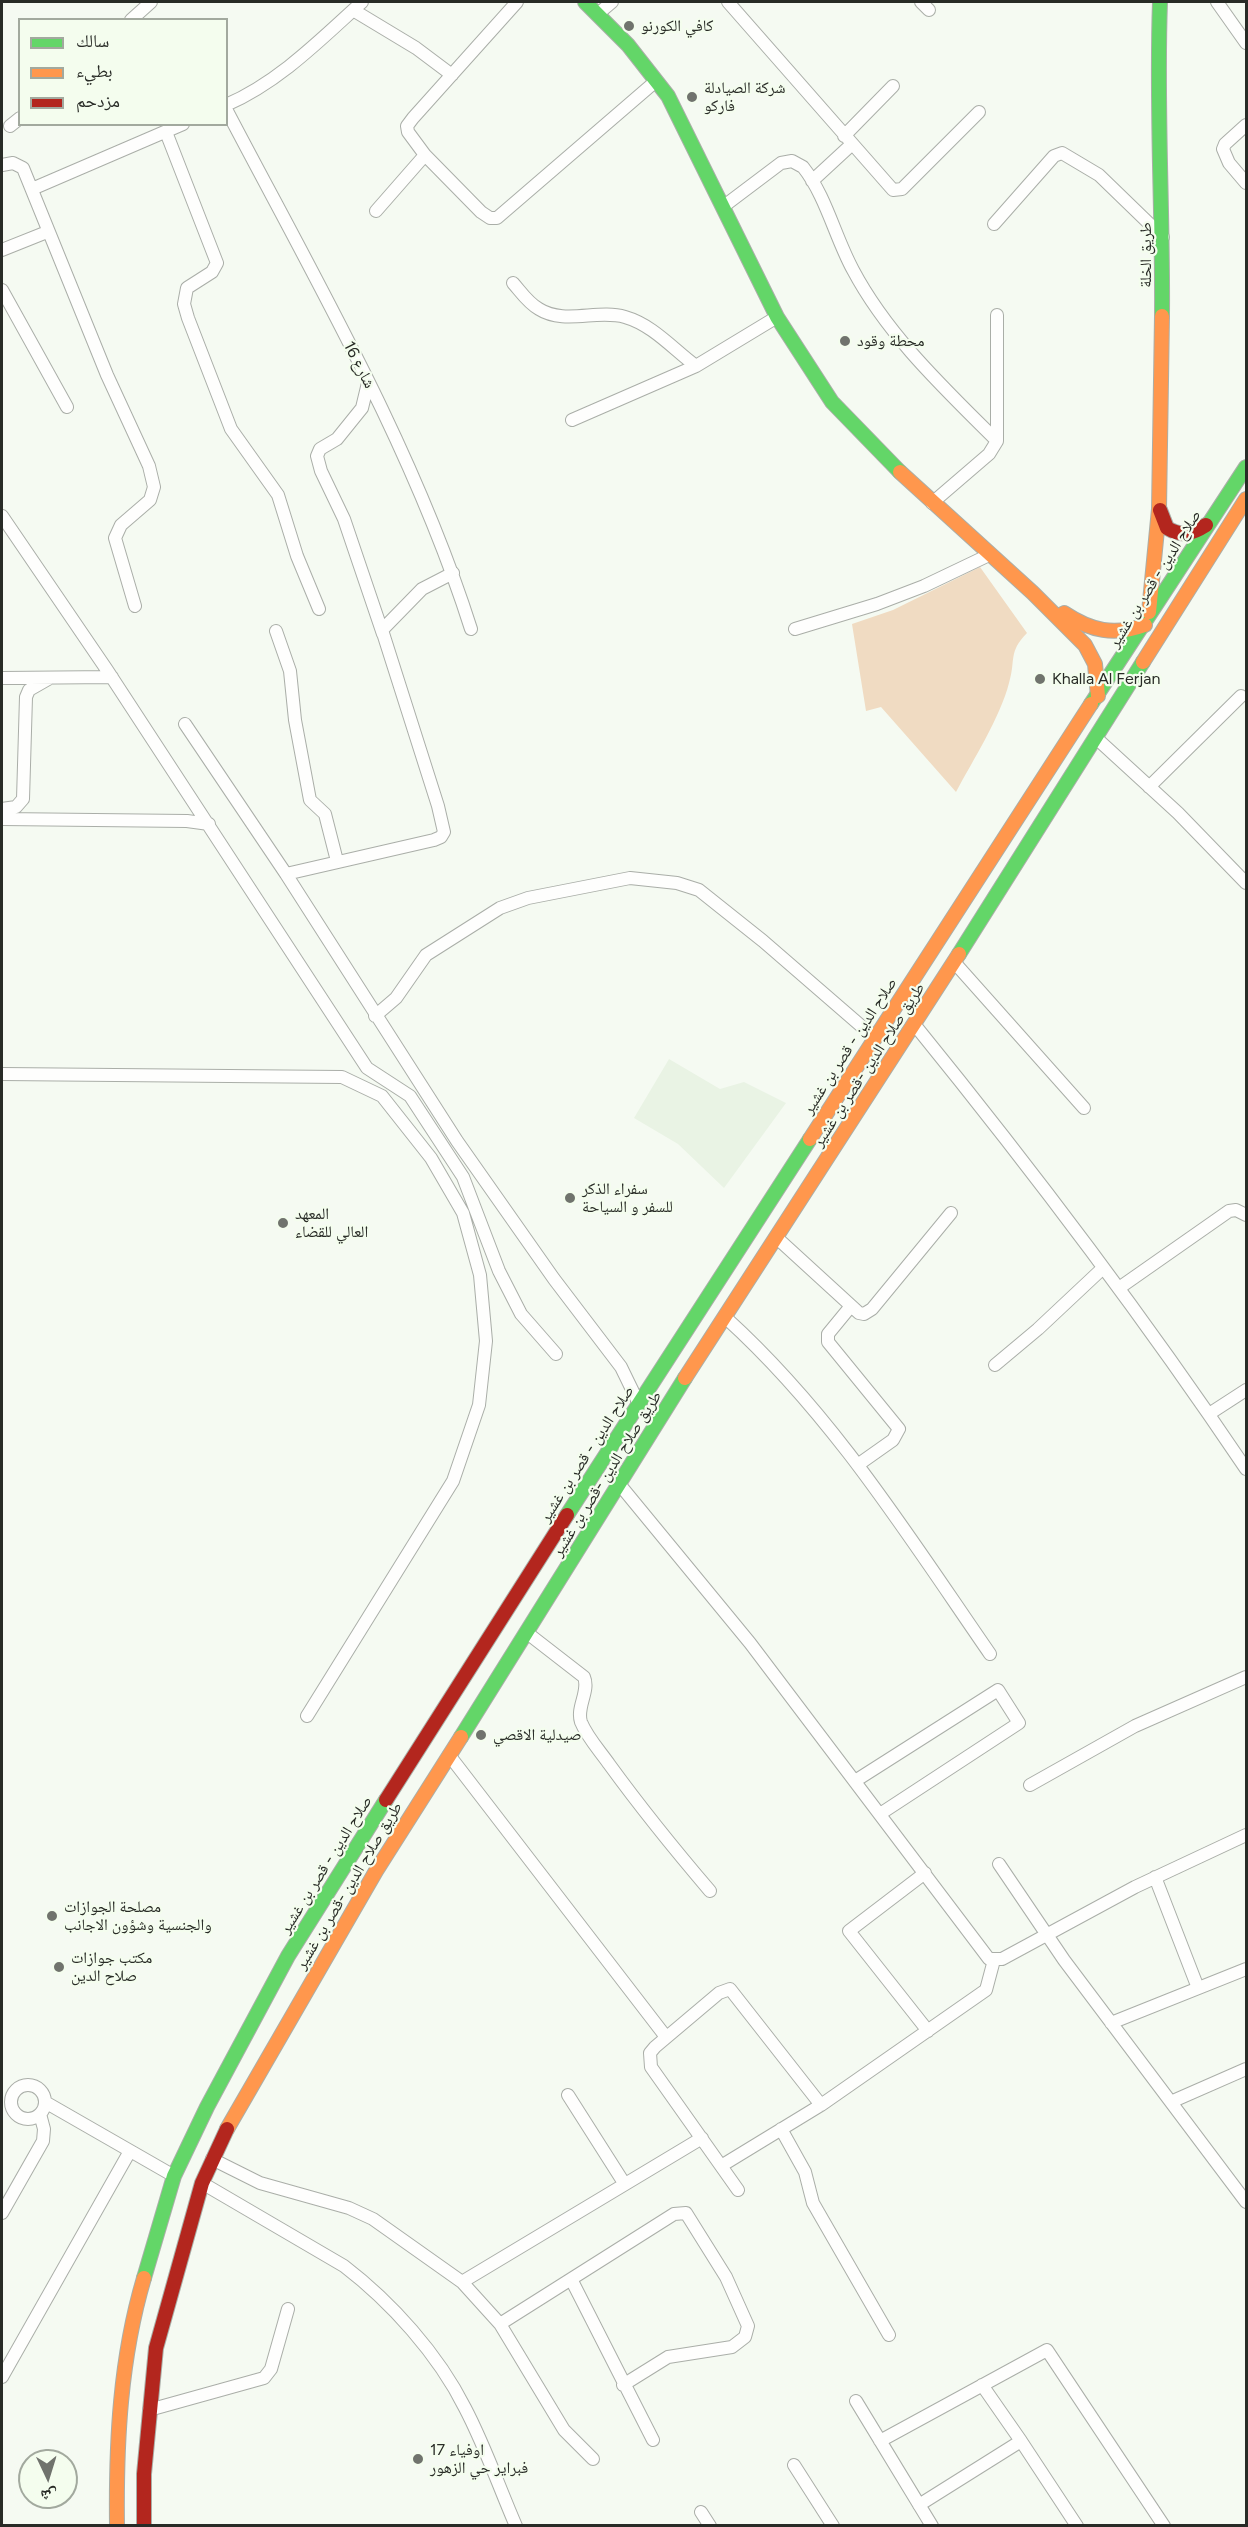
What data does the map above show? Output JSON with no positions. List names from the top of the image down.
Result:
{
  "streets": {
    "main road": ["طريق الخلة", "صلاح الدين - قصر بن غشير", "طريق صلاح الدين -قصر بن غشير"],
    "street": ["شارع 16"]
  },
  "crossings": [
    ["طريق الخلة", "صلاح الدين - قصر بن غشير"]
  ],
  "places": [
    "كافي الكورنو",
    "شركة الصيادلة فاركو",
    "محطة وقود",
    "Khalla Al Ferjan",
    "سفراء الذكر للسفر و السياحة",
    "المعهد العالي للقضاء",
    "صيدلية الاقصي",
    "مصلحة الجوازات والجنسية وشؤون الاجانب",
    "مكتب جوازات صلاح الدين",
    "اوفياء 17 فبراير حي الزهور"
  ],
  "legend": ["سالك", "بطيء", "مزدحم"],
  "north": "bottom"
}
